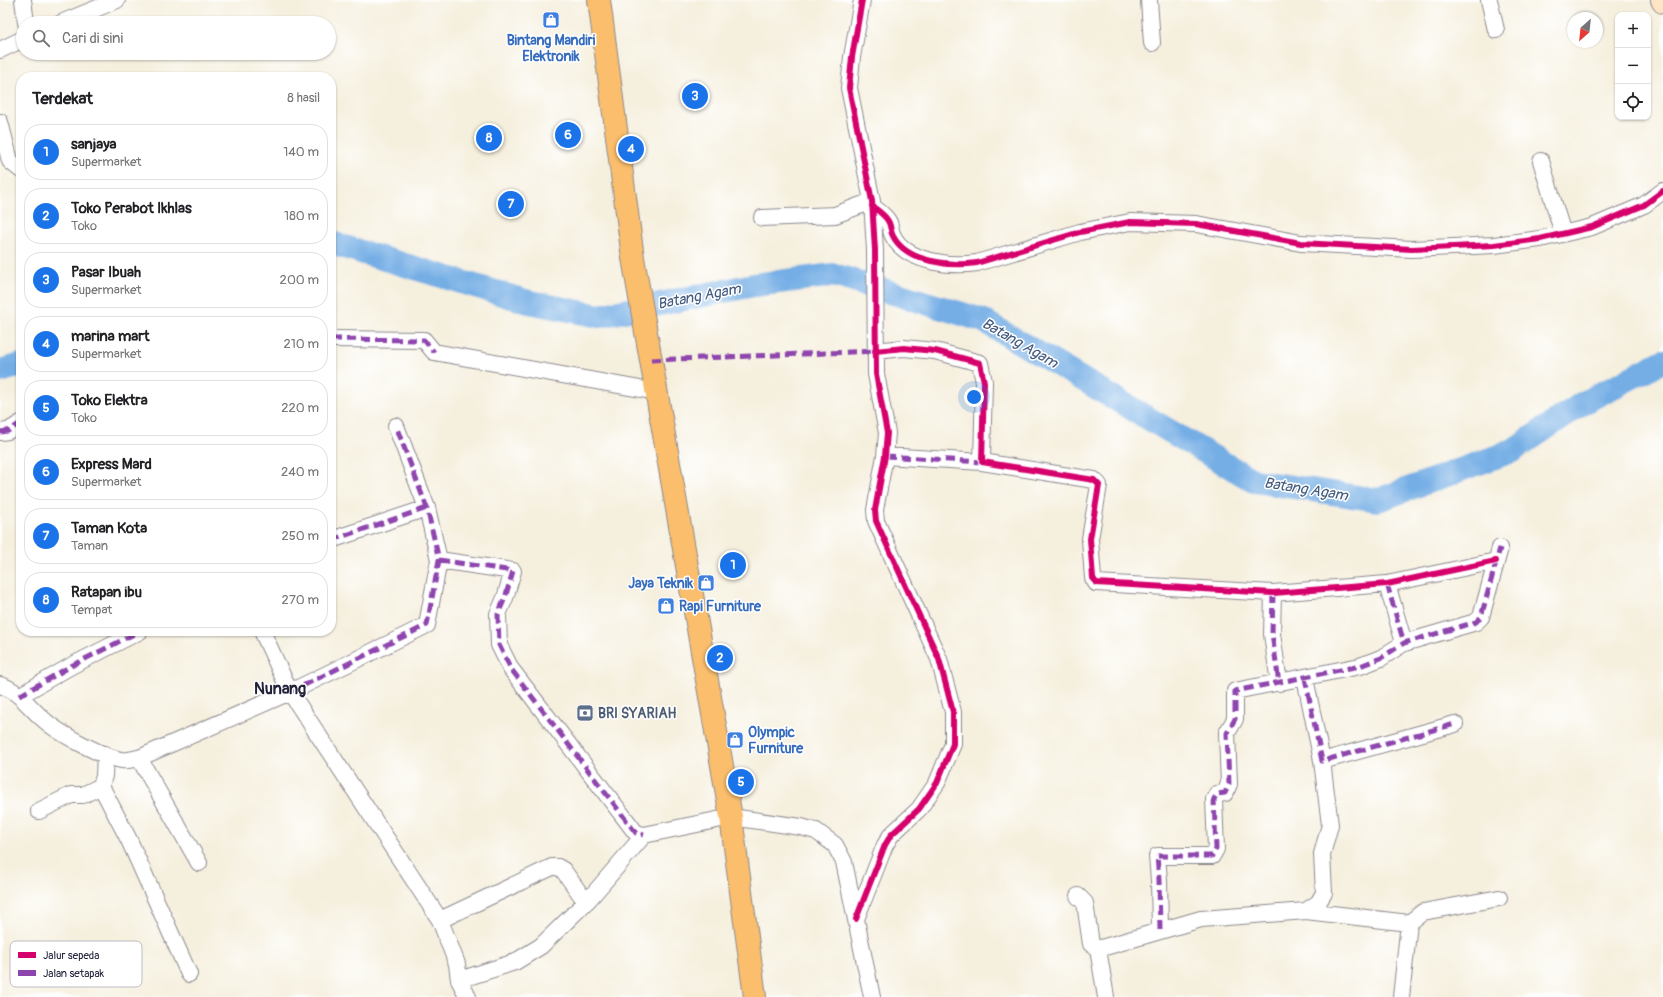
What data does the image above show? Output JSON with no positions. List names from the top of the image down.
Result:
{
  "districts": ["Nunang"],
  "water": ["Batang Agam"],
  "places": {
    "shop": [
      "Bintang Mandiri Elektronik",
      "Jaya Teknik",
      "Rapi Furniture",
      "Olympic Furniture"
    ],
    "bank": ["BRI SYARIAH"]
  },
  "legend": ["Jalur sepeda", "Jalan setapak"],
  "north": "bottom left",
  "page": {
    "map_buttons": ["+", "−"],
    "search": "Cari di sini",
    "heading": ["Terdekat", "8 hasil"],
    "pins": [
      "3",
      "6",
      "8",
      "4",
      "7",
      "1",
      "2",
      "5"
    ],
    "list": [
      {
        "mark": "1",
        "name": "sanjaya",
        "note": "Supermarket",
        "value": "140 m"
      },
      {
        "mark": "2",
        "name": "Toko Perabot Ikhlas",
        "note": "Toko",
        "value": "180 m"
      },
      {
        "mark": "3",
        "name": "Pasar Ibuah",
        "note": "Supermarket",
        "value": "200 m"
      },
      {
        "mark": "4",
        "name": "marina mart",
        "note": "Supermarket",
        "value": "210 m"
      },
      {
        "mark": "5",
        "name": "Toko Elektra",
        "note": "Toko",
        "value": "220 m"
      },
      {
        "mark": "6",
        "name": "Express Mard",
        "note": "Supermarket",
        "value": "240 m"
      },
      {
        "mark": "7",
        "name": "Taman Kota",
        "note": "Taman",
        "value": "250 m"
      },
      {
        "mark": "8",
        "name": "Ratapan ibu",
        "note": "Tempat",
        "value": "270 m"
      }
    ]
  }
}
